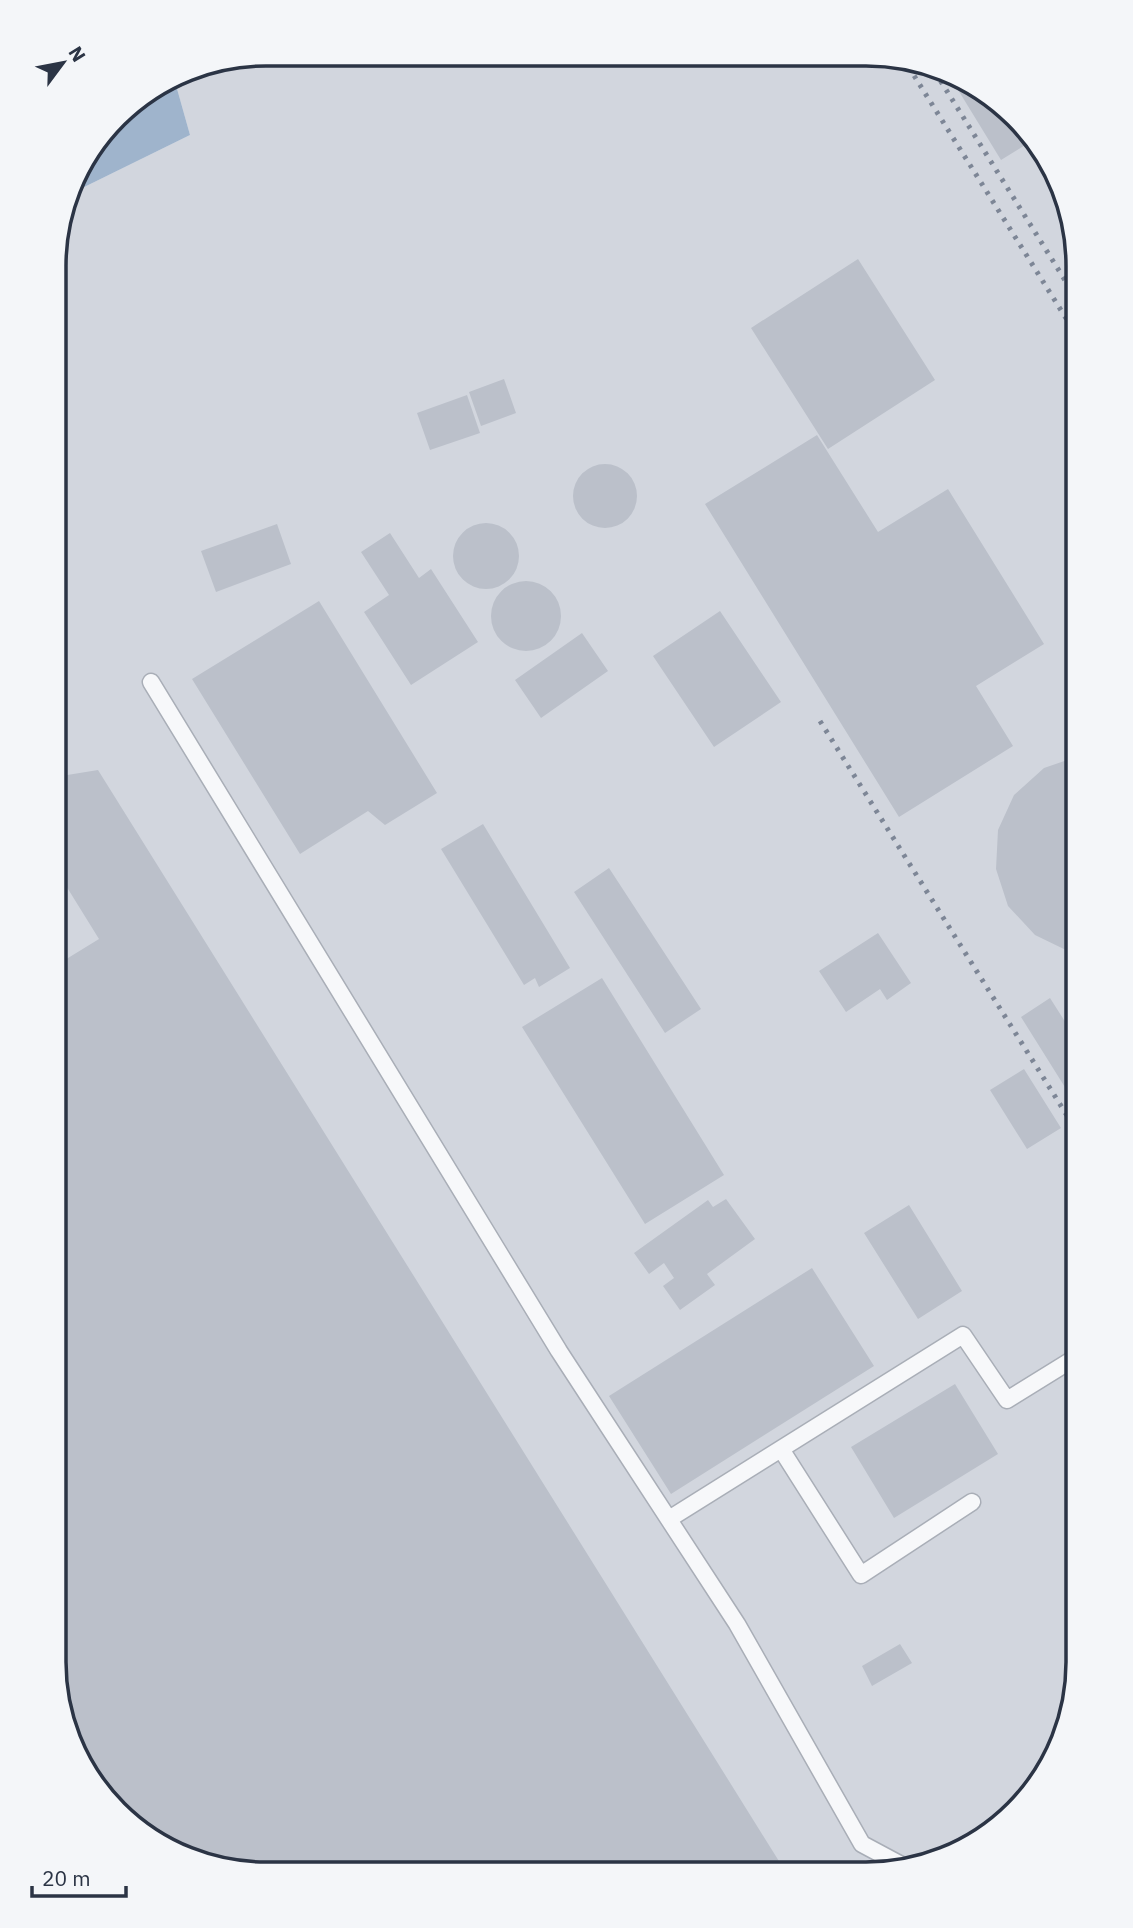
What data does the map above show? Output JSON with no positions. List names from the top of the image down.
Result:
{
  "scale_bar": "20 m",
  "north": "top right"
}
